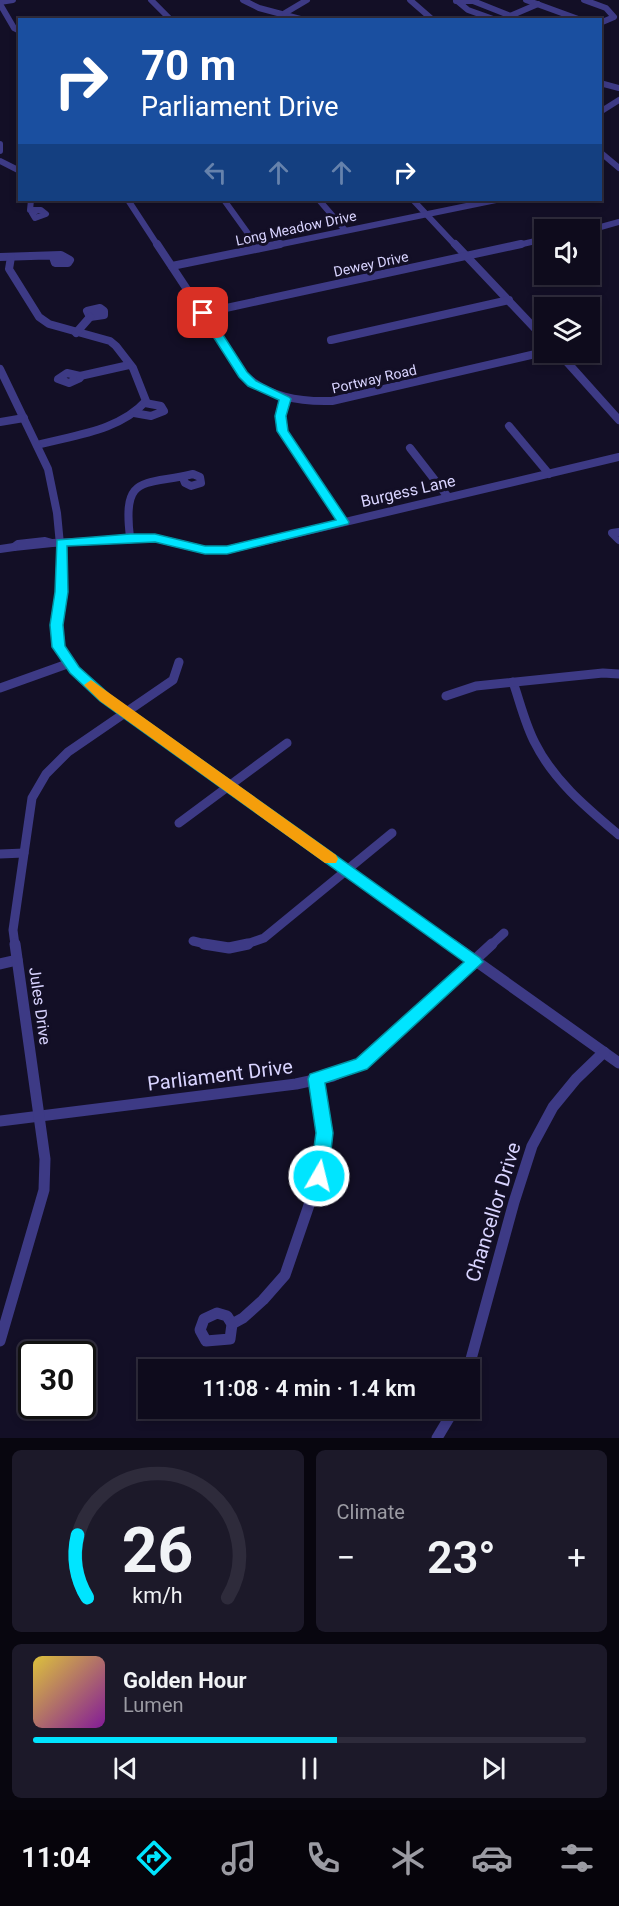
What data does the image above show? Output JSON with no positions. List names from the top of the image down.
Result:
{
  "streets": {
    "street": [
      "Long Meadow Drive",
      "Dewey Drive",
      "Portway Road",
      "Burgess Lane",
      "Jules Drive",
      "Parliament Drive",
      "Chancellor Drive"
    ]
  },
  "crossings": [
    ["Long Meadow Drive", "Portway Road"],
    ["Dewey Drive", "Portway Road"],
    ["Jules Drive", "Parliament Drive"]
  ],
  "page": {
    "turn": ["70 m", "Parliament Drive"],
    "limit": "30",
    "trip": "11:08 · 4 min · 1.4 km",
    "tile": "Climate",
    "heat": ["−", "23°", "+"],
    "song": ["Golden Hour", "Lumen"],
    "tabs": "11:04",
    "gauge": ["26", "km/h"]
  }
}
